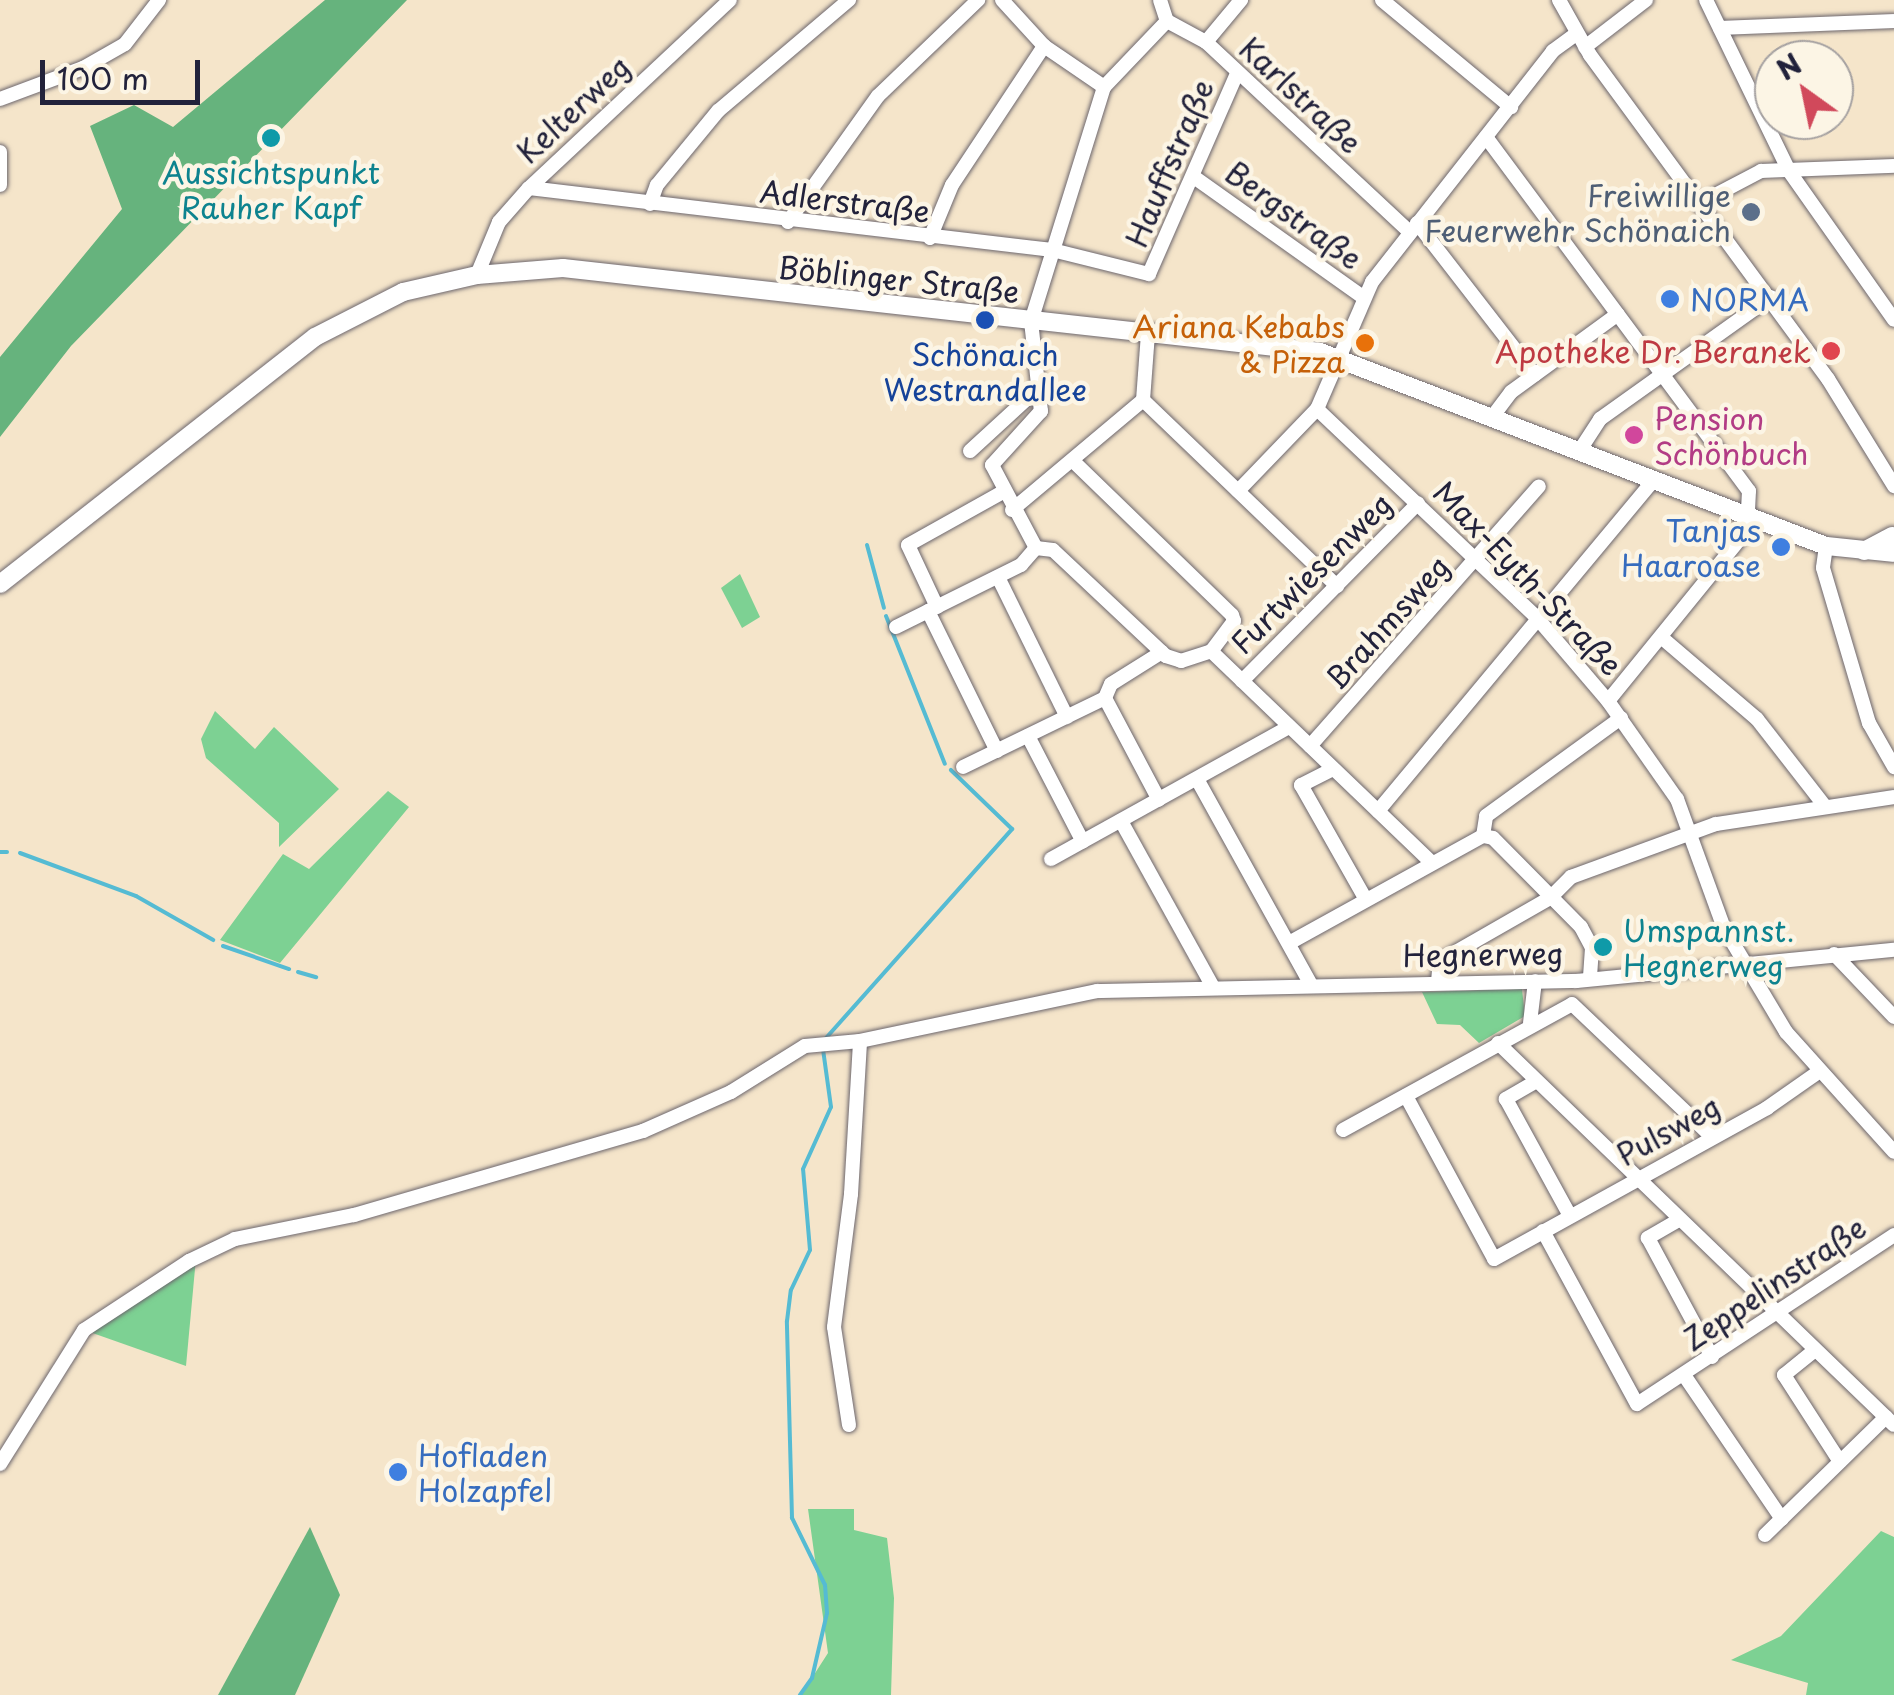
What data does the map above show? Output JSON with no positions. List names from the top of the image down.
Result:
{
  "streets": {
    "main road": ["Böblinger Straße"],
    "street": [
      "Karlstraße",
      "Kelterweg",
      "Hauffstraße",
      "Adlerstraße",
      "Bergstraße",
      "Furtwiesenweg",
      "Max-Eyth-Straße",
      "Brahmsweg",
      "Hegnerweg",
      "Pulsweg",
      "Zeppelinstraße"
    ]
  },
  "crossings": [
    ["Karlstraße", "Hauffstraße"],
    ["Kelterweg", "Adlerstraße"],
    ["Kelterweg", "Böblinger Straße"],
    ["Hauffstraße", "Adlerstraße"],
    ["Hauffstraße", "Bergstraße"],
    ["Furtwiesenweg", "Max-Eyth-Straße"],
    ["Max-Eyth-Straße", "Brahmsweg"],
    ["Max-Eyth-Straße", "Hegnerweg"],
    ["Max-Eyth-Straße", "Pulsweg"],
    ["Pulsweg", "Zeppelinstraße"]
  ],
  "places": [
    "Aussichtspunkt Rauher Kapf",
    "Freiwillige Feuerwehr Schönaich",
    "NORMA",
    "Schönaich Westrandallee",
    "Ariana Kebabs & Pizza",
    "Apotheke Dr. Beranek",
    "Pension Schönbuch",
    "Tanjas Haaroase",
    "Umspannst. Hegnerweg",
    "Hofladen Holzapfel"
  ],
  "scale_bar": "100 m",
  "north": "top left"
}
